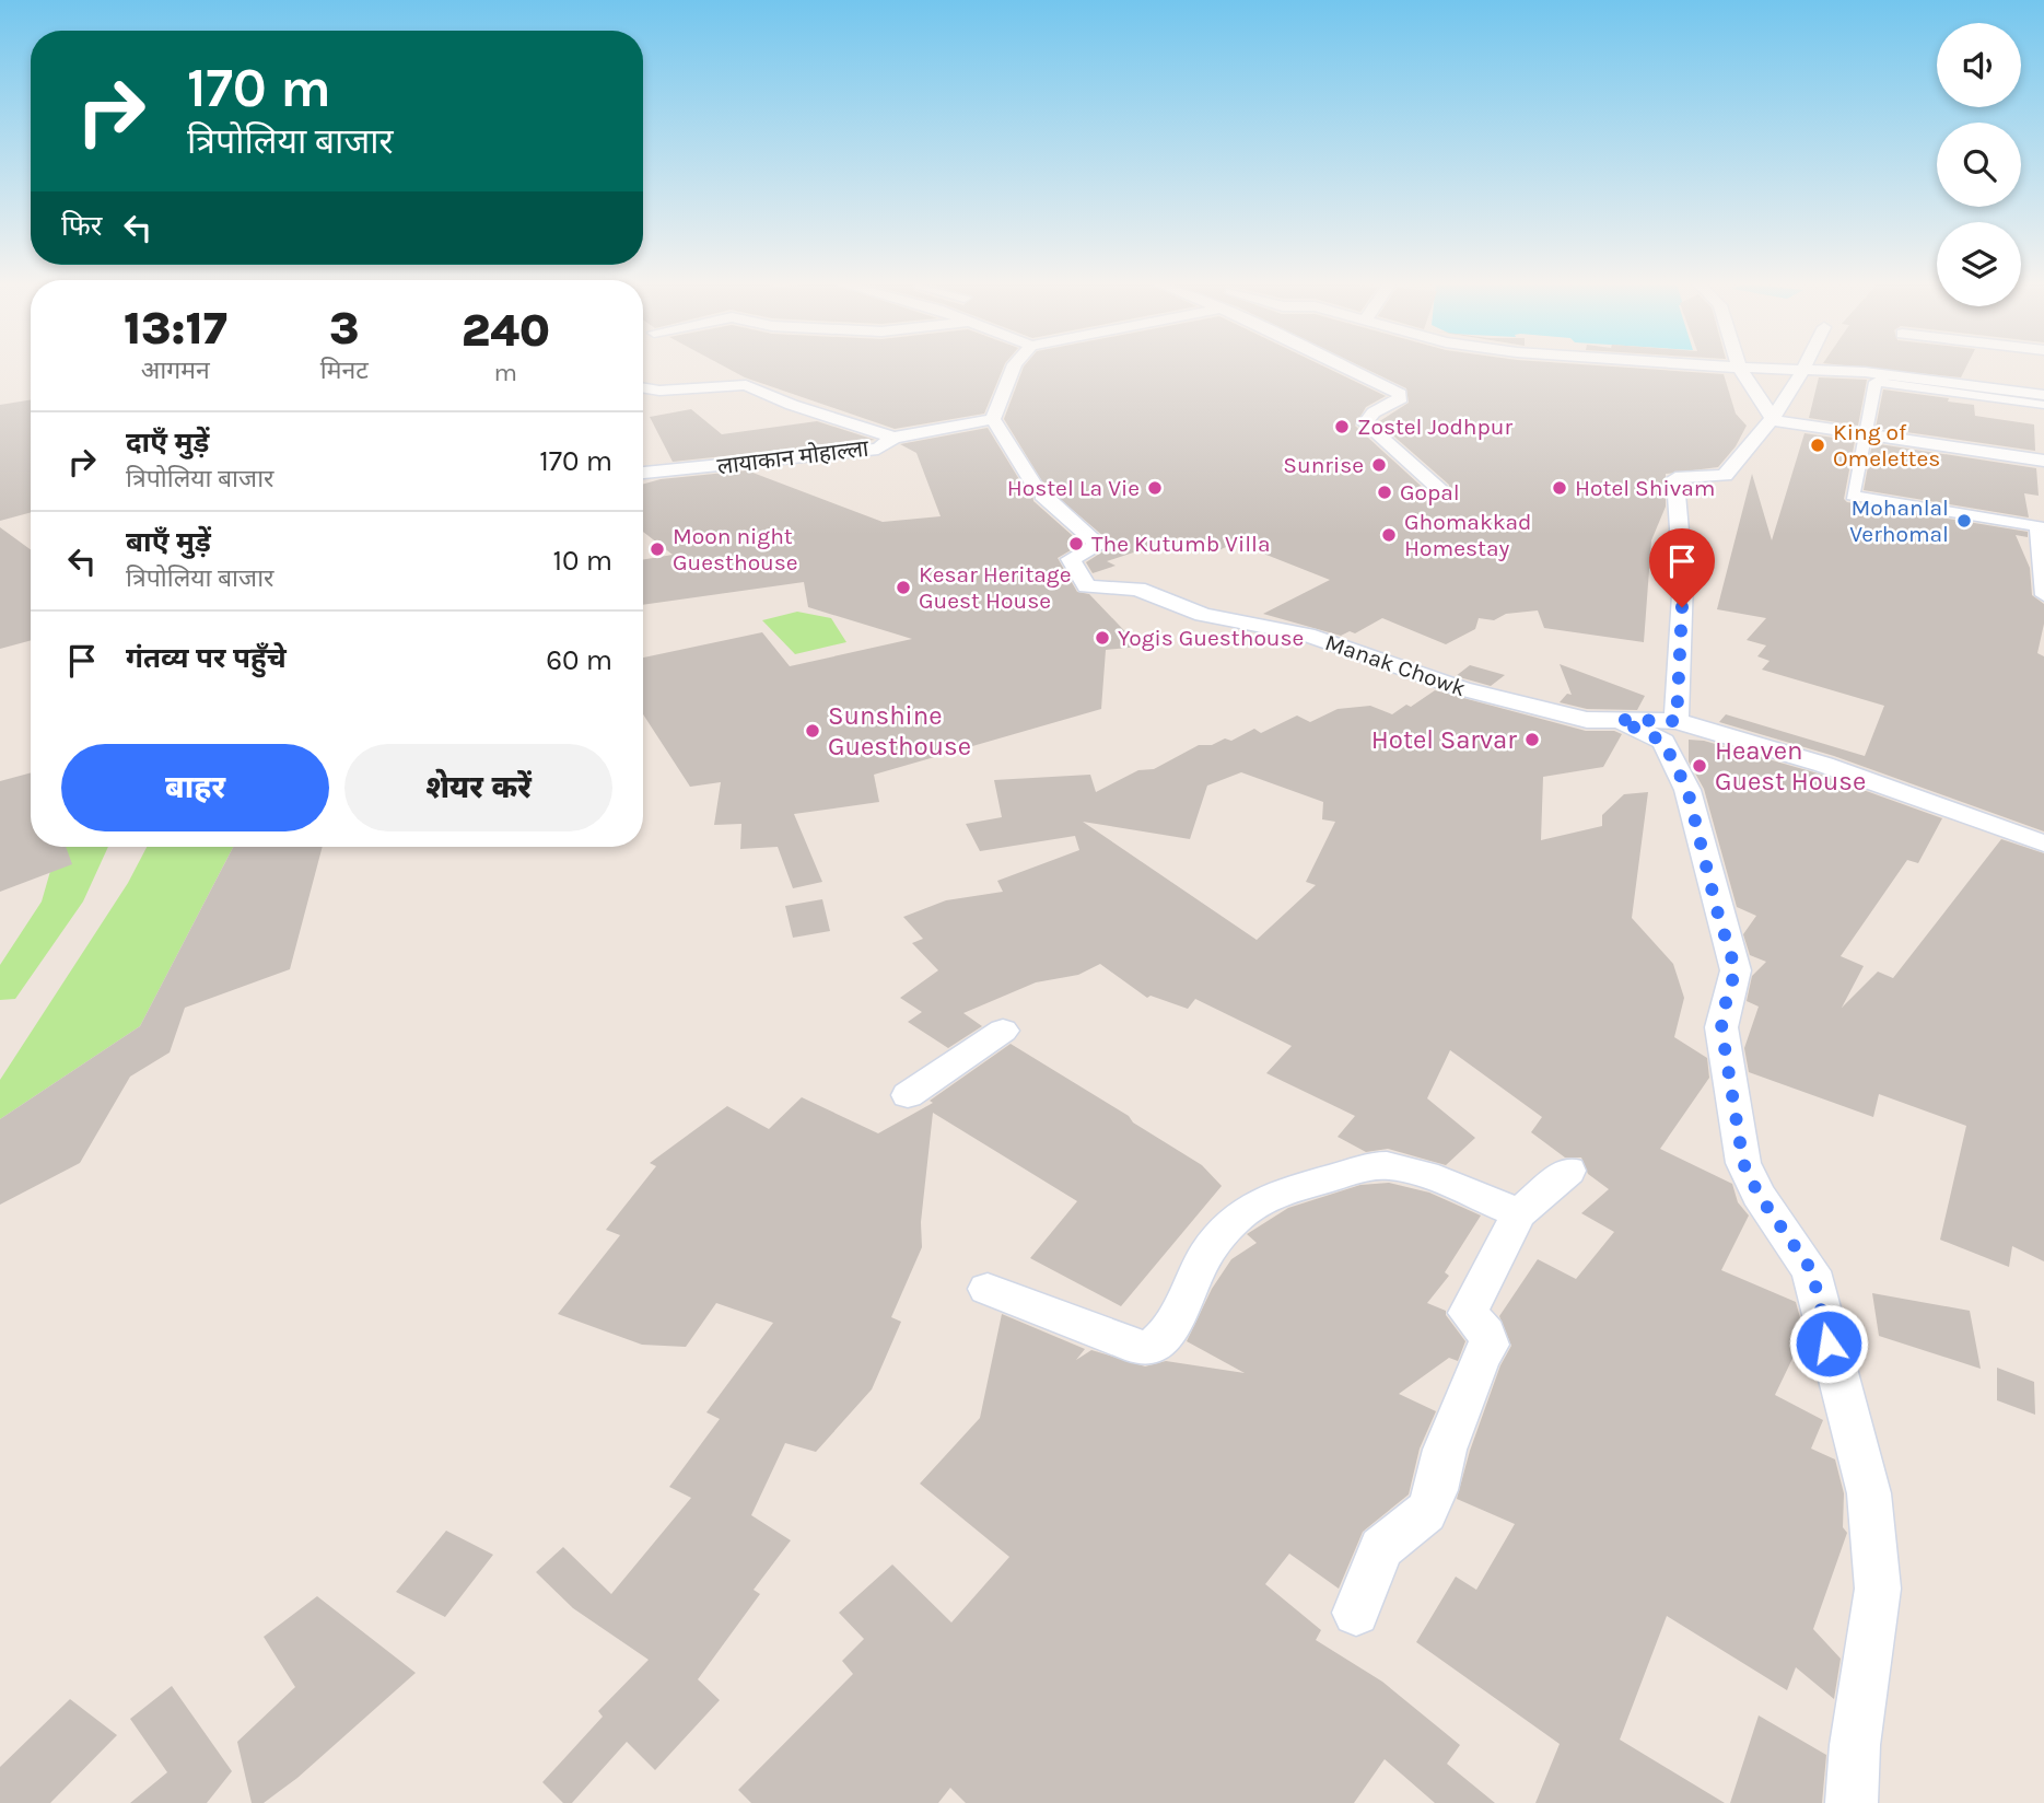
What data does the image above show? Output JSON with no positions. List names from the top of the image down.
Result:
{
  "streets": {
    "street": ["लायाकान मोहाल्ला", "Manak Chowk"]
  },
  "crossings": [
    ["लायाकान मोहाल्ला", "Manak Chowk"]
  ],
  "places": [
    "Zostel Jodhpur",
    "King of Omelettes",
    "Sunrise",
    "Hostel La Vie",
    "Hotel Shivam",
    "Gopal",
    "Mohanlal Verhomal",
    "Ghomakkad Homestay",
    "The Kutumb Villa",
    "Moon night Guesthouse",
    "Kesar Heritage Guest House",
    "Yogis Guesthouse",
    "Sunshine Guesthouse",
    "Hotel Sarvar",
    "Heaven Guest House"
  ],
  "page": {
    "turn": ["170 m", "त्रिपोलिया बाजार"],
    "then": "फिर",
    "eta": [
      "13:17",
      "आगमन",
      "3",
      "मिनट",
      "240",
      "m"
    ],
    "list": [
      {
        "name": "दाएँ मुड़ें",
        "note": "त्रिपोलिया बाजार",
        "value": "170 m"
      },
      {
        "name": "बाएँ मुड़ें",
        "note": "त्रिपोलिया बाजार",
        "value": "10 m"
      },
      {
        "name": "गंतव्य पर पहुँचे",
        "value": "60 m"
      }
    ],
    "buttons": ["बाहर", "शेयर करें"]
  }
}
